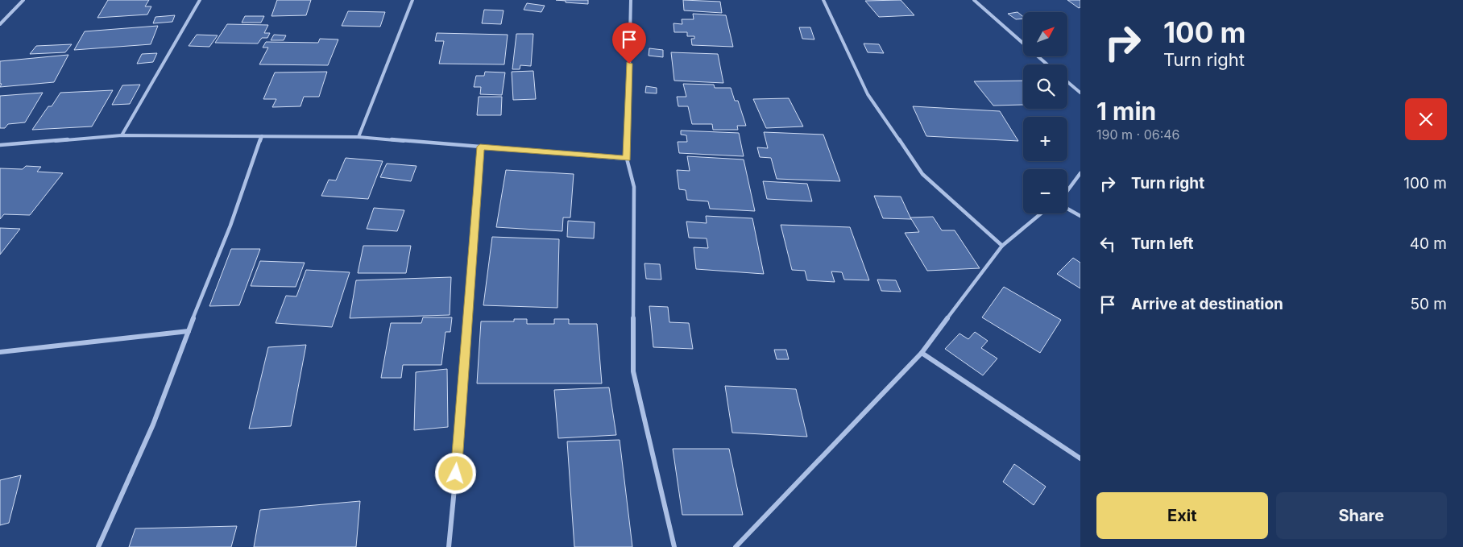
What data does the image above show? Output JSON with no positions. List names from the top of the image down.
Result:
{
  "north": "top right",
  "page": {
    "turn": ["100 m", "Turn right"],
    "map_buttons": ["+", "−"],
    "heading": ["1 min", "190 m · 06:46"],
    "list": [
      {
        "name": "Turn right",
        "value": "100 m"
      },
      {
        "name": "Turn left",
        "value": "40 m"
      },
      {
        "name": "Arrive at destination",
        "value": "50 m"
      }
    ],
    "buttons": ["Exit", "Share"]
  }
}
